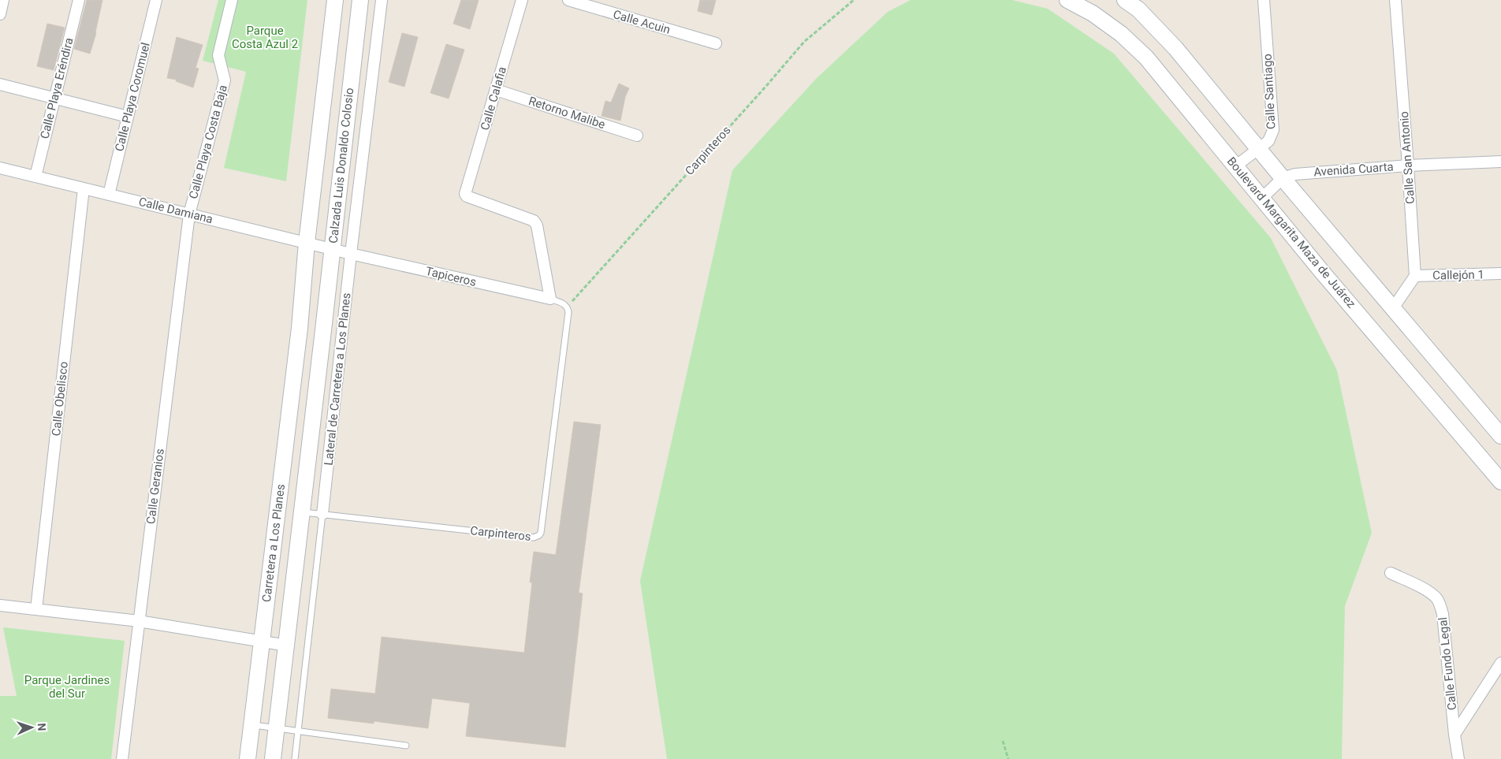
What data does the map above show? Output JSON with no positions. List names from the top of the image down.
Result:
{
  "streets": {
    "main road": ["Calzada Luis Donaldo Colosio", "Boulevard Margarita Maza de Juárez", "Carretera a Los Planes"],
    "street": [
      "Calle Acuin",
      "Calle Playa Eréndira",
      "Calle Santiago",
      "Calle Playa Coromuel",
      "Calle Calafia",
      "Retorno Malibe",
      "Calle Playa Costa Baja",
      "Calle San Antonio",
      "Avenida Cuarta",
      "Calle Damiana",
      "Callejón 1",
      "Tapiceros",
      "Lateral de Carretera a Los Planes",
      "Calle Obelisco",
      "Calle Geranios",
      "Calle Fundo Legal"
    ],
    "lane": ["Carpinteros"]
  },
  "crossings": [
    ["Calle Playa Eréndira", "Calle Damiana"],
    ["Calle Santiago", "Boulevard Margarita Maza de Juárez"],
    ["Calle Playa Coromuel", "Calle Damiana"],
    ["Calle Calafia", "Retorno Malibe"],
    ["Calle Calafia", "Tapiceros"],
    ["Calle Playa Costa Baja", "Calle Damiana"],
    ["Calle Playa Costa Baja", "Calle Geranios"],
    ["Carpinteros", "Lateral de Carretera a Los Planes"],
    ["Carpinteros", "Carretera a Los Planes"],
    ["Calle San Antonio", "Avenida Cuarta"],
    ["Calle San Antonio", "Callejón 1"],
    ["Calzada Luis Donaldo Colosio", "Calle Damiana"],
    ["Calzada Luis Donaldo Colosio", "Carretera a Los Planes"],
    ["Calle Damiana", "Tapiceros"],
    ["Calle Damiana", "Lateral de Carretera a Los Planes"],
    ["Calle Damiana", "Calle Obelisco"],
    ["Calle Damiana", "Calle Geranios"],
    ["Tapiceros", "Lateral de Carretera a Los Planes"]
  ],
  "parks": ["Parque Costa Azul 2", "Parque Jardines del Sur"],
  "north": "right"
}
